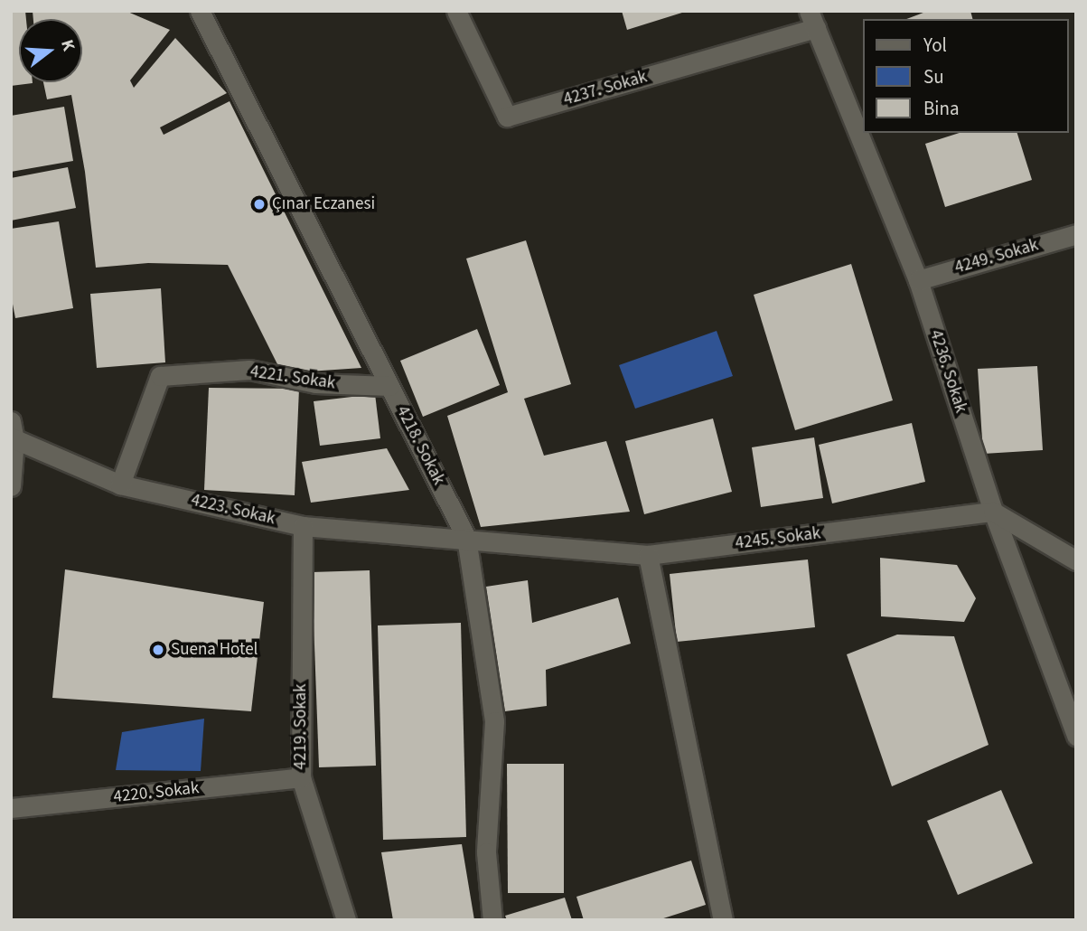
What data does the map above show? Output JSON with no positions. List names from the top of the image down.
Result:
{
  "streets": {
    "street": [
      "4237. Sokak",
      "4249. Sokak",
      "4236. Sokak",
      "4221. Sokak",
      "4218. Sokak",
      "4223. Sokak",
      "4245. Sokak",
      "4219. Sokak",
      "4220. Sokak"
    ]
  },
  "crossings": [
    ["4237. Sokak", "4236. Sokak"],
    ["4249. Sokak", "4236. Sokak"],
    ["4236. Sokak", "4245. Sokak"],
    ["4221. Sokak", "4218. Sokak"],
    ["4221. Sokak", "4223. Sokak"],
    ["4218. Sokak", "4223. Sokak"],
    ["4218. Sokak", "4245. Sokak"],
    ["4223. Sokak", "4245. Sokak"],
    ["4223. Sokak", "4219. Sokak"],
    ["4219. Sokak", "4220. Sokak"]
  ],
  "places": ["Çınar Eczanesi", "Suena Hotel"],
  "legend": ["Yol", "Su", "Bina"],
  "north": "right"
}
